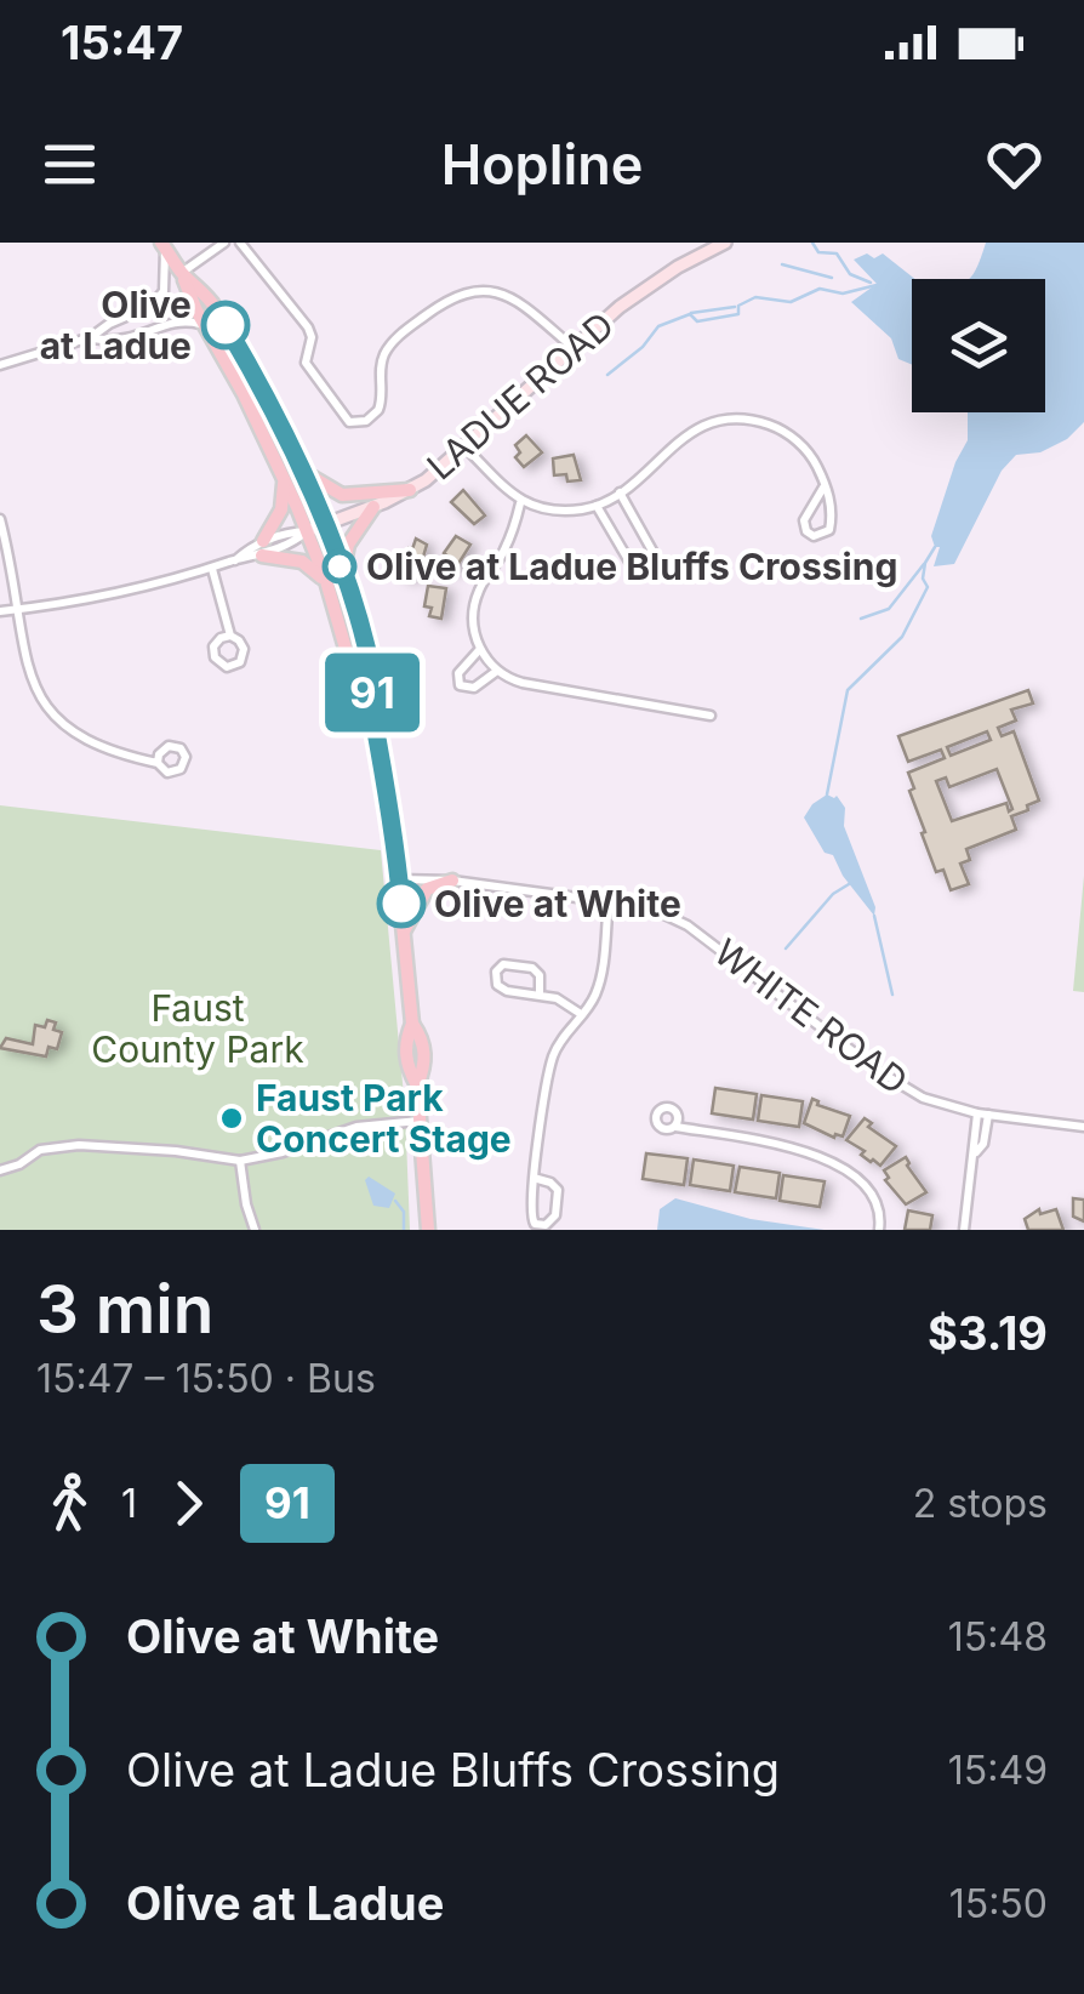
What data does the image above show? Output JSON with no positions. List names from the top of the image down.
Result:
{
  "streets": {
    "main road": ["LADUE ROAD"],
    "street": ["WHITE ROAD"]
  },
  "parks": ["Faust County Park"],
  "places": [
    "Olive at Ladue",
    "Olive at Ladue Bluffs Crossing",
    "Olive at White",
    "Faust Park Concert Stage"
  ],
  "lines": ["bus line 91"],
  "page": {
    "status": "15:47",
    "header": "Hopline",
    "on_map": "91",
    "heading": ["3 min", "15:47 – 15:50 · Bus", "$3.19"],
    "legs": ["1", "91", "2 stops"],
    "list": [
      {
        "name": "Olive at White",
        "value": "15:48"
      },
      {
        "name": "Olive at Ladue Bluffs Crossing",
        "value": "15:49"
      },
      {
        "name": "Olive at Ladue",
        "value": "15:50"
      }
    ]
  }
}
